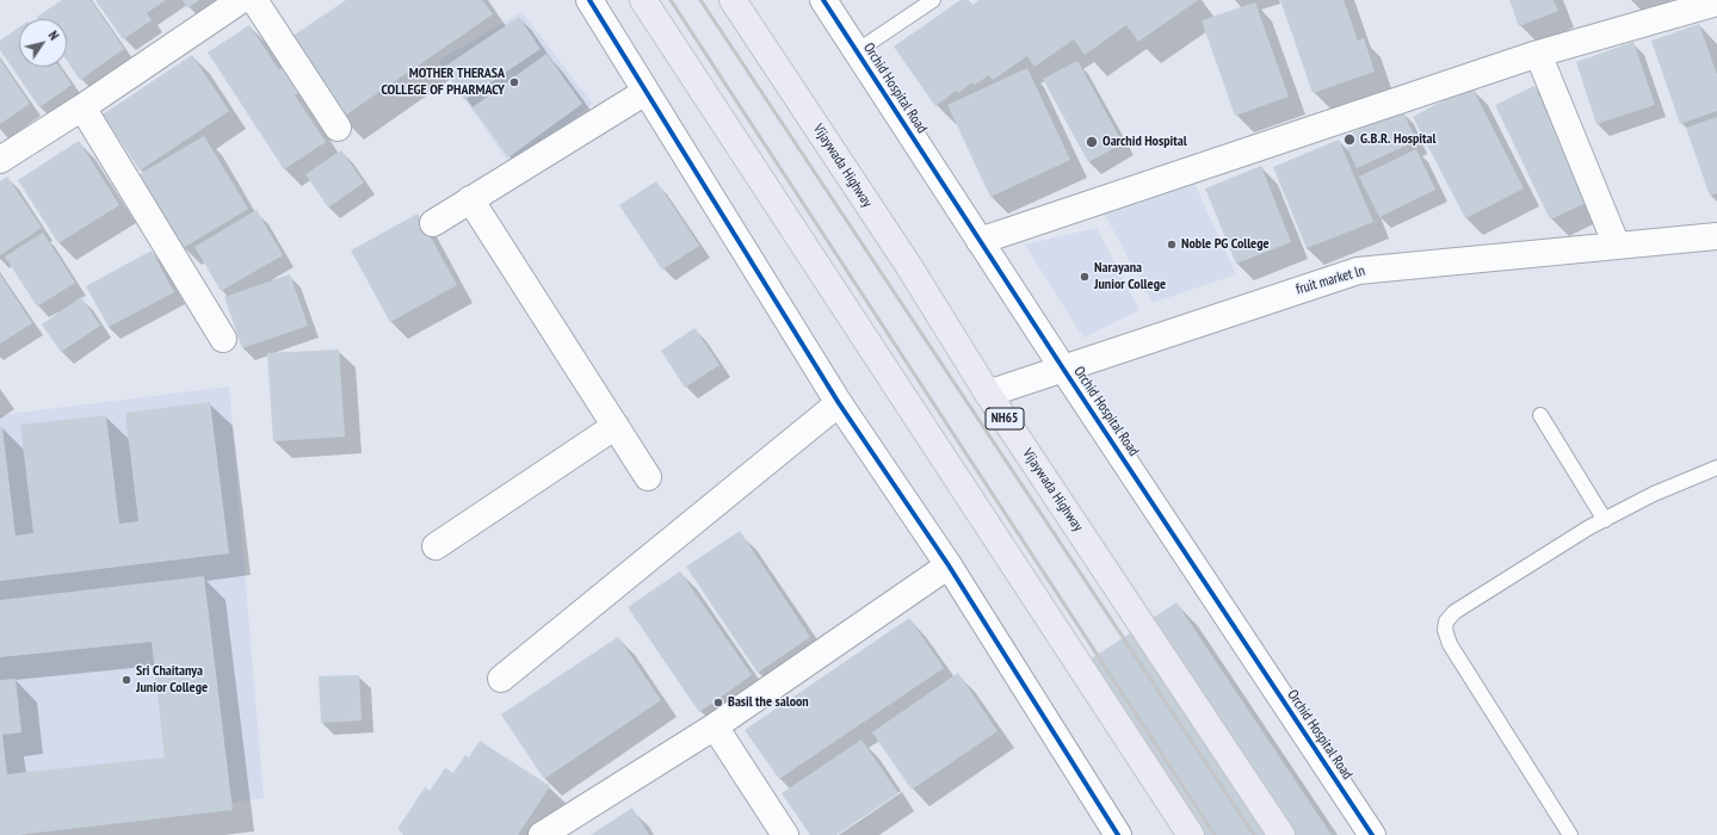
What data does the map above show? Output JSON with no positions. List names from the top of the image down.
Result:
{
  "streets": {
    "highway": ["Vijaywada Highway", "NH65"],
    "street": ["Orchid Hospital Road", "fruit market ln"]
  },
  "crossings": [
    ["Orchid Hospital Road", "fruit market ln"],
    ["Vijaywada Highway", "fruit market ln"]
  ],
  "places": [
    "MOTHER THERASA COLLEGE OF PHARMACY",
    "G.B.R. Hospital",
    "Oarchid Hospital",
    "Noble PG College",
    "Narayana Junior College",
    "Sri Chaitanya Junior College",
    "Basil the saloon"
  ],
  "north": "top right"
}
